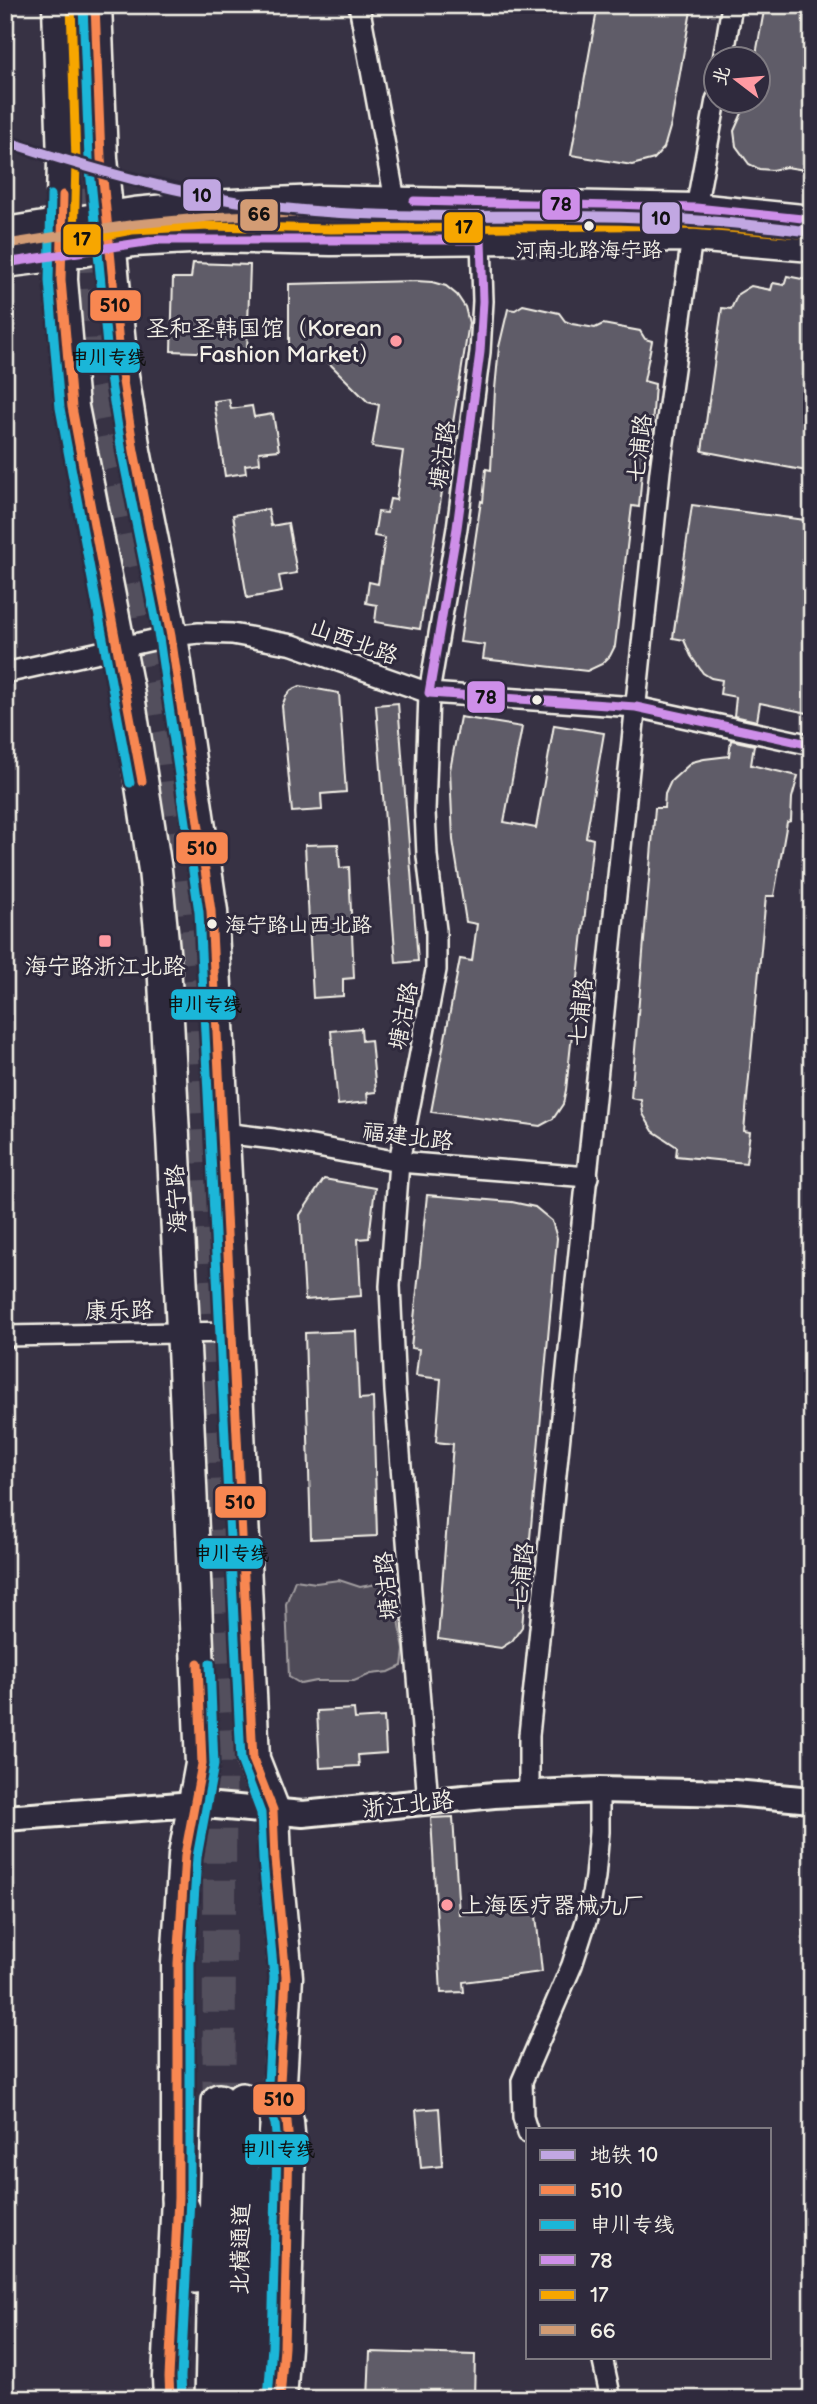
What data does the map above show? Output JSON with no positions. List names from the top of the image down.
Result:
{
  "streets": {
    "highway": ["北横通道"],
    "main road": ["海宁路"],
    "street": [
      "七浦路",
      "塘沽路",
      "山西北路",
      "福建北路",
      "康乐路",
      "浙江北路"
    ]
  },
  "crossings": [
    ["七浦路", "山西北路"],
    ["七浦路", "福建北路"],
    ["七浦路", "浙江北路"],
    ["塘沽路", "山西北路"],
    ["塘沽路", "福建北路"],
    ["塘沽路", "浙江北路"],
    ["山西北路", "海宁路"],
    ["海宁路", "康乐路"],
    ["海宁路", "浙江北路"]
  ],
  "places": {
    "other": [
      "河南北路海宁路",
      "圣和圣韩国馆（Korean Fashion Market）",
      "海宁路山西北路",
      "上海医疗器械九厂"
    ],
    "transit": ["海宁路浙江北路"]
  },
  "lines": [
    "transit line 510",
    "transit line 申川专线",
    "transit line 17",
    "metro line 10",
    "transit line 78",
    "transit line 66"
  ],
  "legend": [
    "地铁 10",
    "510",
    "申川专线",
    "78",
    "17",
    "66"
  ],
  "north": "left"
}
